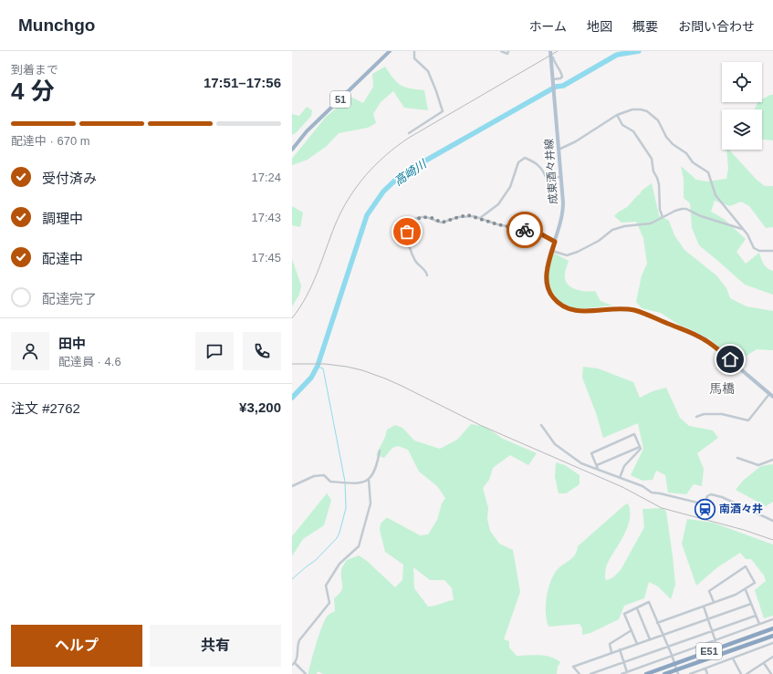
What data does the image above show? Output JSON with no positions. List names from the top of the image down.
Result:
{
  "streets": {
    "highway": ["51", "E51"],
    "main road": ["成東酒々井線"]
  },
  "districts": ["馬橋"],
  "water": ["高崎川"],
  "places": {
    "station": ["南酒々井"]
  },
  "page": {
    "header": "Munchgo",
    "nav": [
      "ホーム",
      "地図",
      "概要",
      "お問い合わせ"
    ],
    "heading": ["4 分", "到着まで", "17:51–17:56"],
    "panel": [
      "田中",
      "配達員 · 4.6",
      "注文 #2762",
      "¥3,200"
    ],
    "bar": "配達中 · 670 m",
    "list": [
      ["受付済み", "17:24"],
      ["調理中", "17:43"],
      ["配達中", "17:45"],
      "配達完了"
    ],
    "buttons": ["ヘルプ", "共有"]
  }
}
